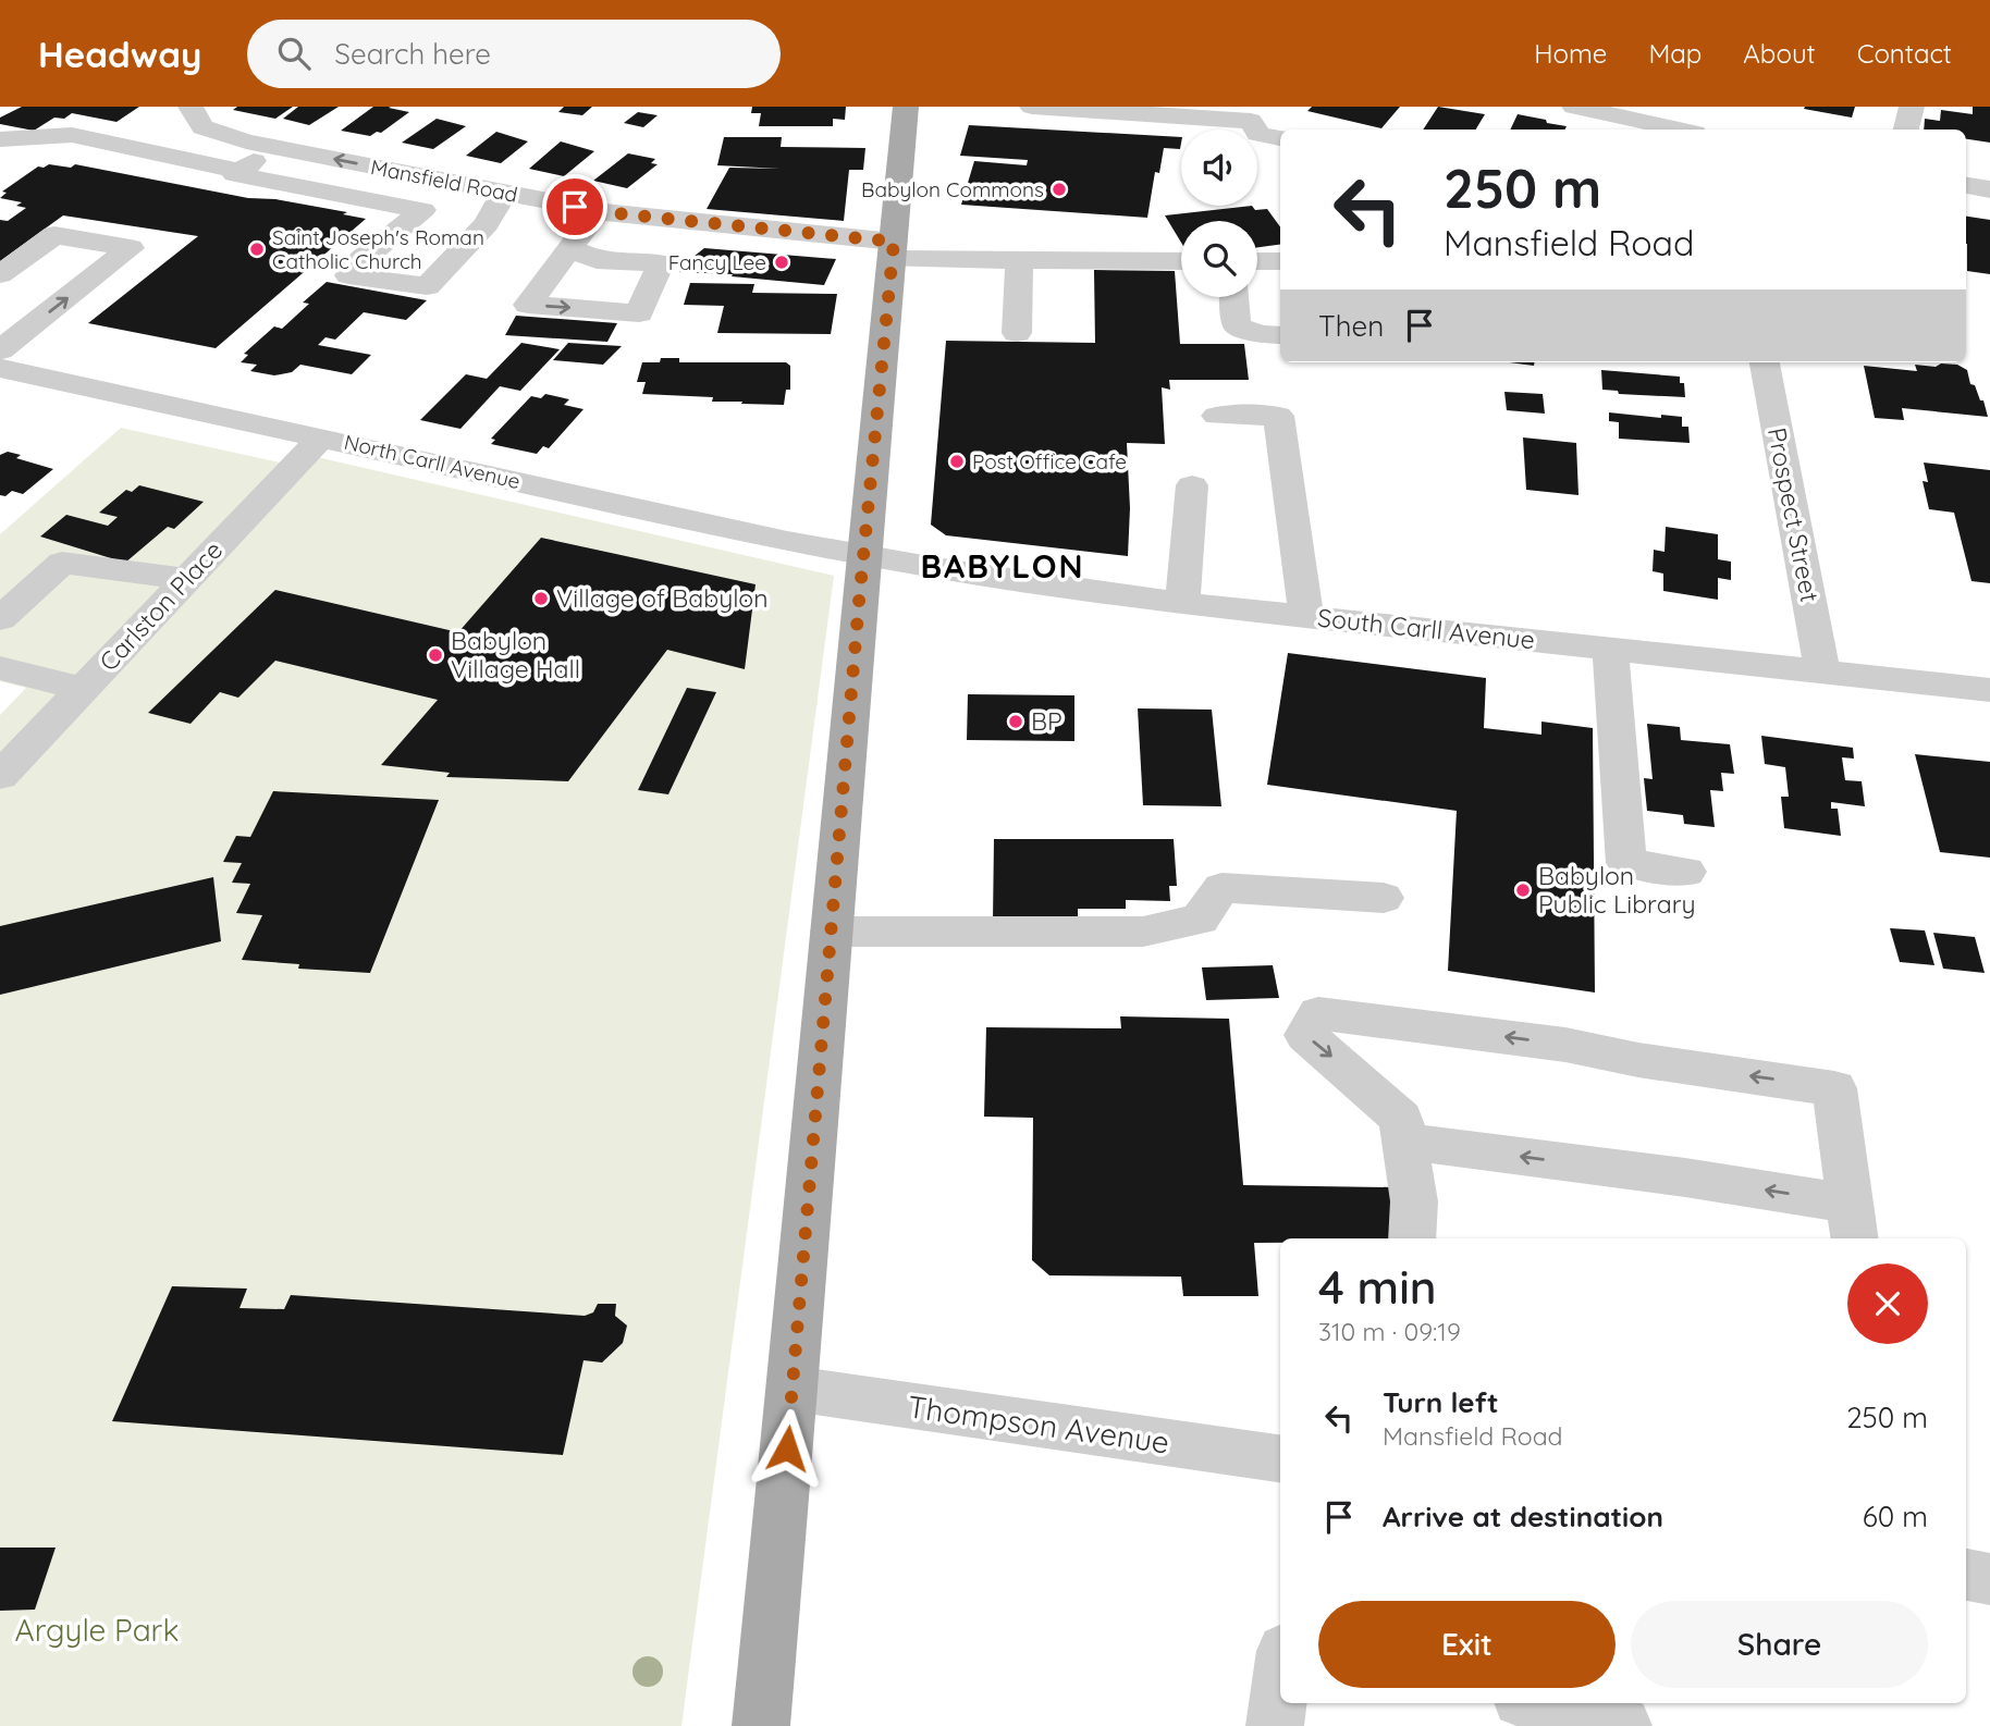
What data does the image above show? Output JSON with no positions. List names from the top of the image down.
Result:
{
  "streets": {
    "street": [
      "Mansfield Road",
      "North Carll Avenue",
      "Prospect Street",
      "Carlston Place",
      "South Carll Avenue",
      "Thompson Avenue"
    ]
  },
  "crossings": [
    ["North Carll Avenue", "Carlston Place"],
    ["North Carll Avenue", "South Carll Avenue"],
    ["Prospect Street", "South Carll Avenue"]
  ],
  "districts": ["BABYLON"],
  "parks": ["Argyle Park"],
  "places": [
    "Babylon Commons",
    "Saint Joseph's Roman Catholic Church",
    "Fancy Lee",
    "Post Office Cafe",
    "Village of Babylon",
    "Babylon Village Hall",
    "BP",
    "Babylon Public Library"
  ],
  "page": {
    "header": "Headway",
    "search": "Search here",
    "nav": [
      "Home",
      "Map",
      "About",
      "Contact"
    ],
    "turn": ["250 m", "Mansfield Road"],
    "then": "Then",
    "heading": ["4 min", "310 m · 09:19"],
    "list": [
      {
        "name": "Turn left",
        "note": "Mansfield Road",
        "value": "250 m"
      },
      {
        "name": "Arrive at destination",
        "value": "60 m"
      }
    ],
    "buttons": ["Exit", "Share"]
  }
}
